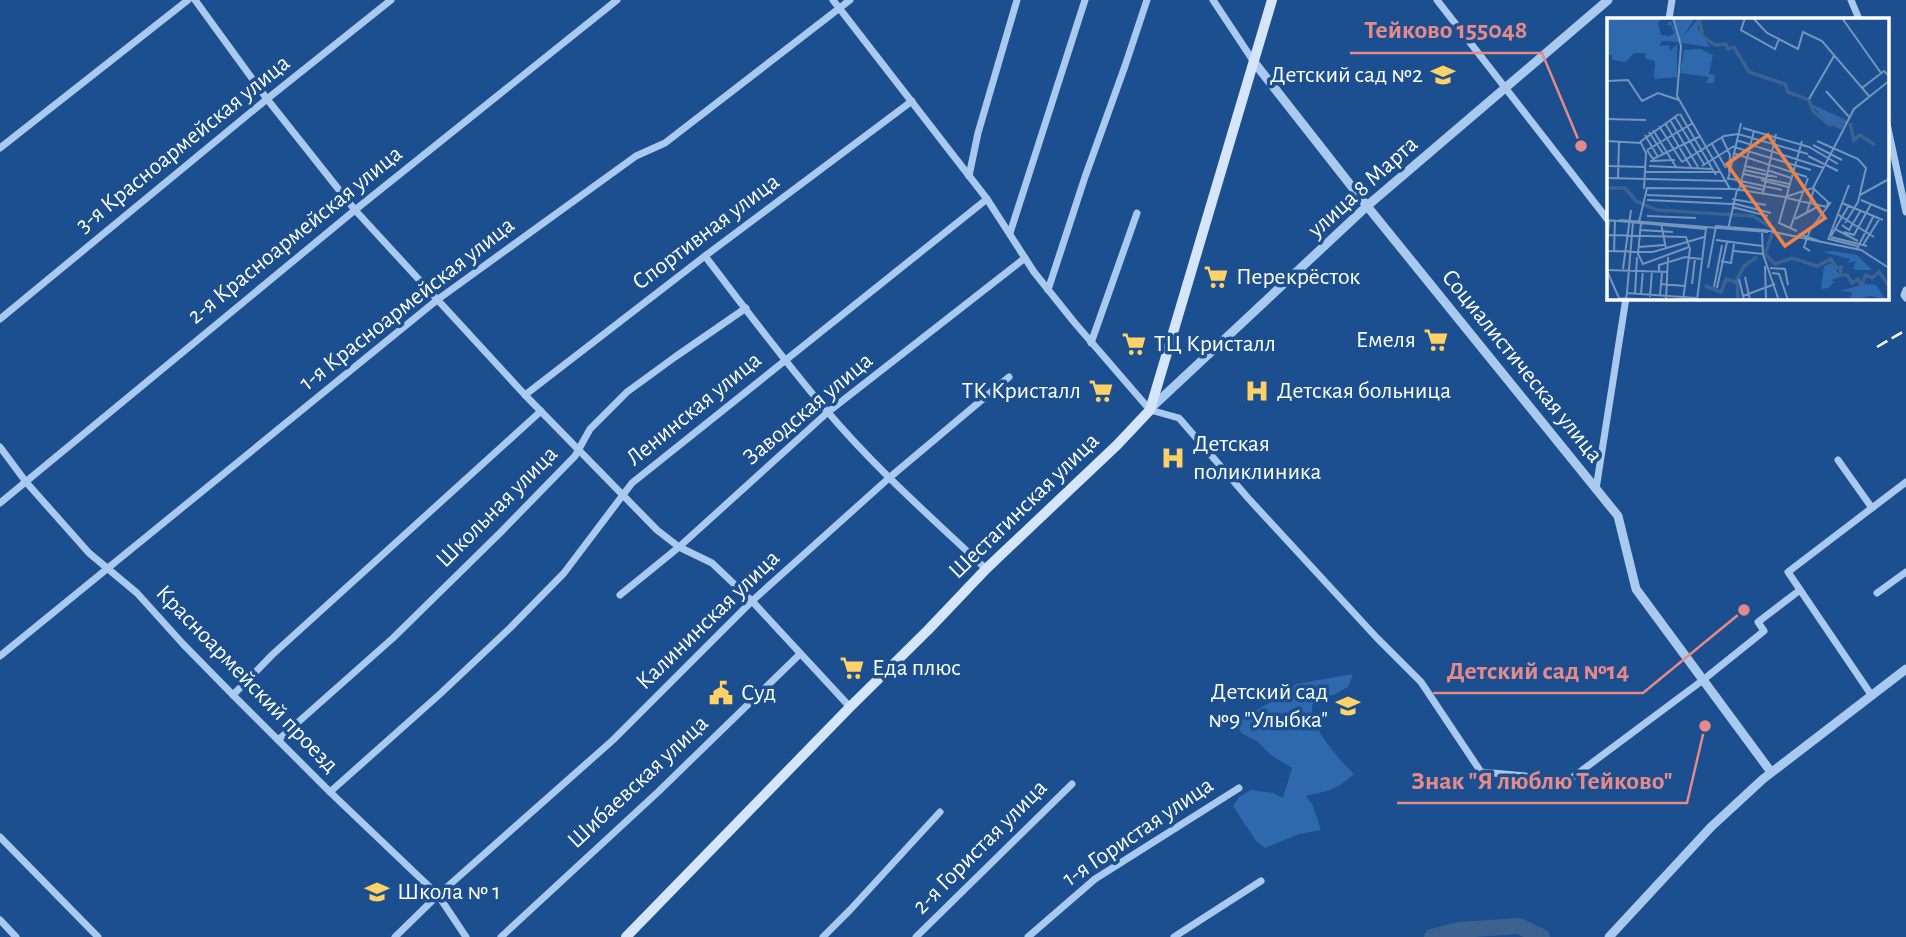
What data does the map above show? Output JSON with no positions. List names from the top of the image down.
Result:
{
  "streets": {
    "main road": ["Шестагинская улица"],
    "street": [
      "3-я Красноармейская улица",
      "улица 8 Марта",
      "Спортивная улица",
      "2-я Красноармейская улица",
      "1-я Красноармейская улица",
      "Социалистическая улица",
      "Ленинская улица",
      "Заводская улица",
      "Школьная улица",
      "Калининская улица",
      "Красноармейский проезд",
      "Шибаевская улица",
      "1-я Гористая улица",
      "2-я Гористая улица"
    ]
  },
  "crossings": [
    ["улица 8 Марта", "Социалистическая улица"],
    ["улица 8 Марта", "Шестагинская улица"],
    ["2-я Красноармейская улица", "Красноармейский проезд"],
    ["1-я Красноармейская улица", "Красноармейский проезд"],
    ["Социалистическая улица", "Шестагинская улица"],
    ["Ленинская улица", "Красноармейский проезд"],
    ["Школьная улица", "Красноармейский проезд"],
    ["Калининская улица", "Красноармейский проезд"]
  ],
  "places": {
    "school or university": ["Детский сад №2", "Детский сад №9 \"Улыбка\"", "Школа № 1"],
    "other": ["Тейково 155048", "Детский сад №14", "Знак \"Я люблю Тейково\""],
    "supermarket": [
      "Перекрёсток",
      "Емеля",
      "ТЦ Кристалл",
      "ТК Кристалл",
      "Еда плюс"
    ],
    "hospital": ["Детская больница", "Детская поликлиника"],
    "public building": ["Суд"]
  }
}
